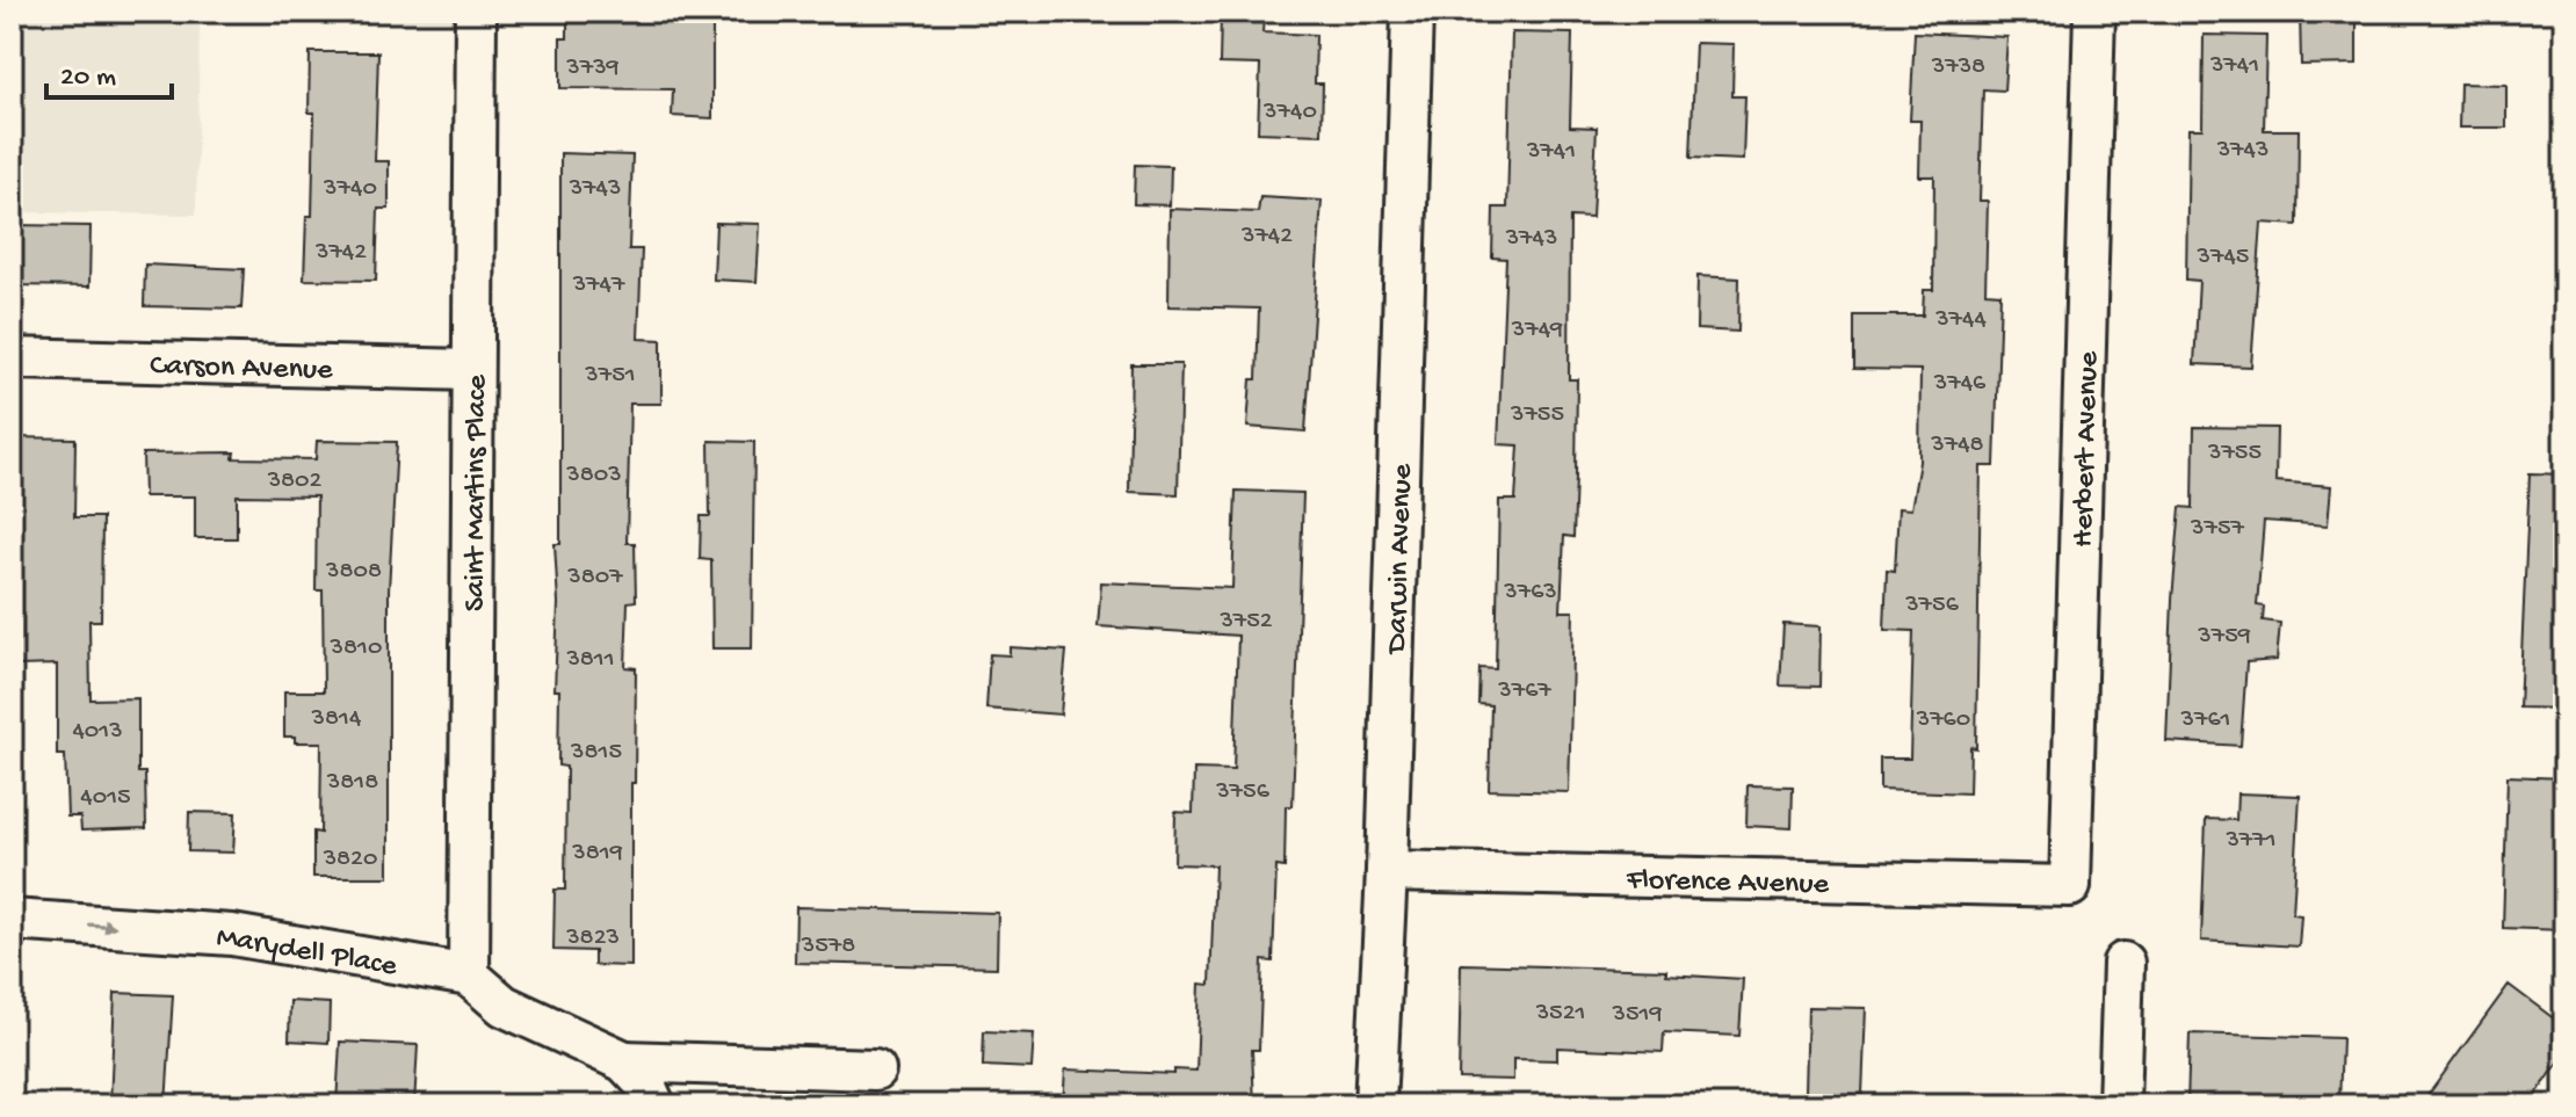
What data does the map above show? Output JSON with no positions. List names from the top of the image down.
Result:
{
  "streets": {
    "street": [
      "Carson Avenue",
      "Herbert Avenue",
      "Saint Martins Place",
      "Darwin Avenue",
      "Florence Avenue",
      "Marydell Place"
    ]
  },
  "crossings": [
    ["Carson Avenue", "Saint Martins Place"],
    ["Herbert Avenue", "Florence Avenue"],
    ["Saint Martins Place", "Marydell Place"],
    ["Darwin Avenue", "Florence Avenue"]
  ],
  "one_way": ["Marydell Place"],
  "house_numbers": [
    "3741",
    "3738",
    "3739",
    "3740",
    "3743",
    "3741",
    "3740",
    "3743",
    "3742",
    "3743",
    "3742",
    "3745",
    "3747",
    "3744",
    "3749",
    "3751",
    "3746",
    "3755",
    "3748",
    "3755",
    "3803",
    "3802",
    "3757",
    "3808",
    "3807",
    "3763",
    "3756",
    "3752",
    "3759",
    "3810",
    "3811",
    "3767",
    "3814",
    "3760",
    "3761",
    "4013",
    "3815",
    "3818",
    "3756",
    "4015",
    "3771",
    "3819",
    "3820",
    "3823",
    "3578",
    "3521",
    "3519"
  ],
  "scale_bar": "20 m"
}
